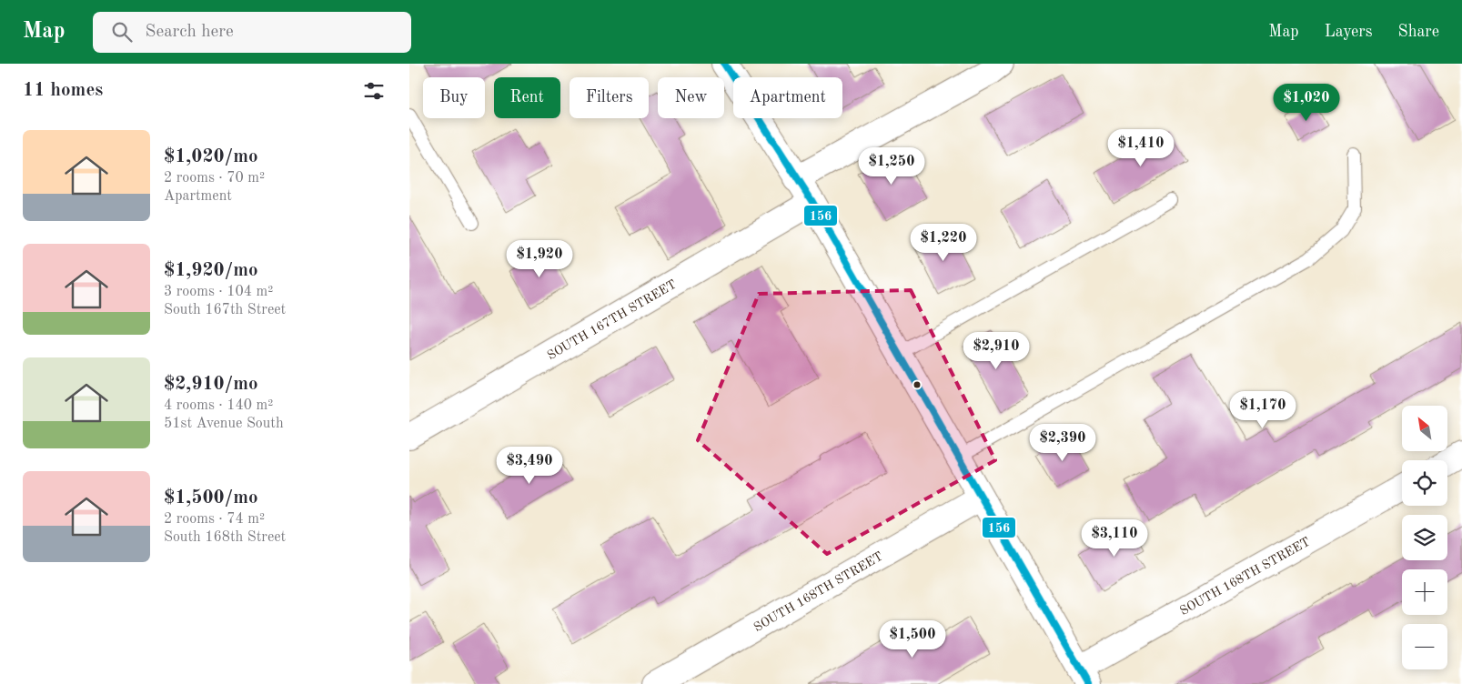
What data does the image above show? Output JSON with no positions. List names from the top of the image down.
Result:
{
  "streets": {
    "street": ["SOUTH 167TH STREET", "SOUTH 168TH STREET"]
  },
  "lines": ["transit line 156"],
  "north": "top left",
  "page": {
    "header": "Map",
    "search": "Search here",
    "nav": ["Map", "Layers", "Share"],
    "heading": "11 homes",
    "chip": [
      "Buy",
      "Rent",
      "Filters",
      "New",
      "Apartment"
    ],
    "price": [
      "$1,020",
      "$1,410",
      "$1,250",
      "$1,220",
      "$1,920",
      "$2,910",
      "$1,170",
      "$2,390",
      "$3,490",
      "$3,110",
      "$1,500"
    ],
    "list": [
      {
        "name": "$1,020/mo",
        "note": "2 rooms · 70 m² · Apartment"
      },
      {
        "name": "$1,920/mo",
        "note": "3 rooms · 104 m² · South 167th Street"
      },
      {
        "name": "$2,910/mo",
        "note": "4 rooms · 140 m² · 51st Avenue South"
      },
      {
        "name": "$1,500/mo",
        "note": "2 rooms · 74 m² · South 168th Street"
      }
    ],
    "map_buttons": ["+", "−"]
  }
}
